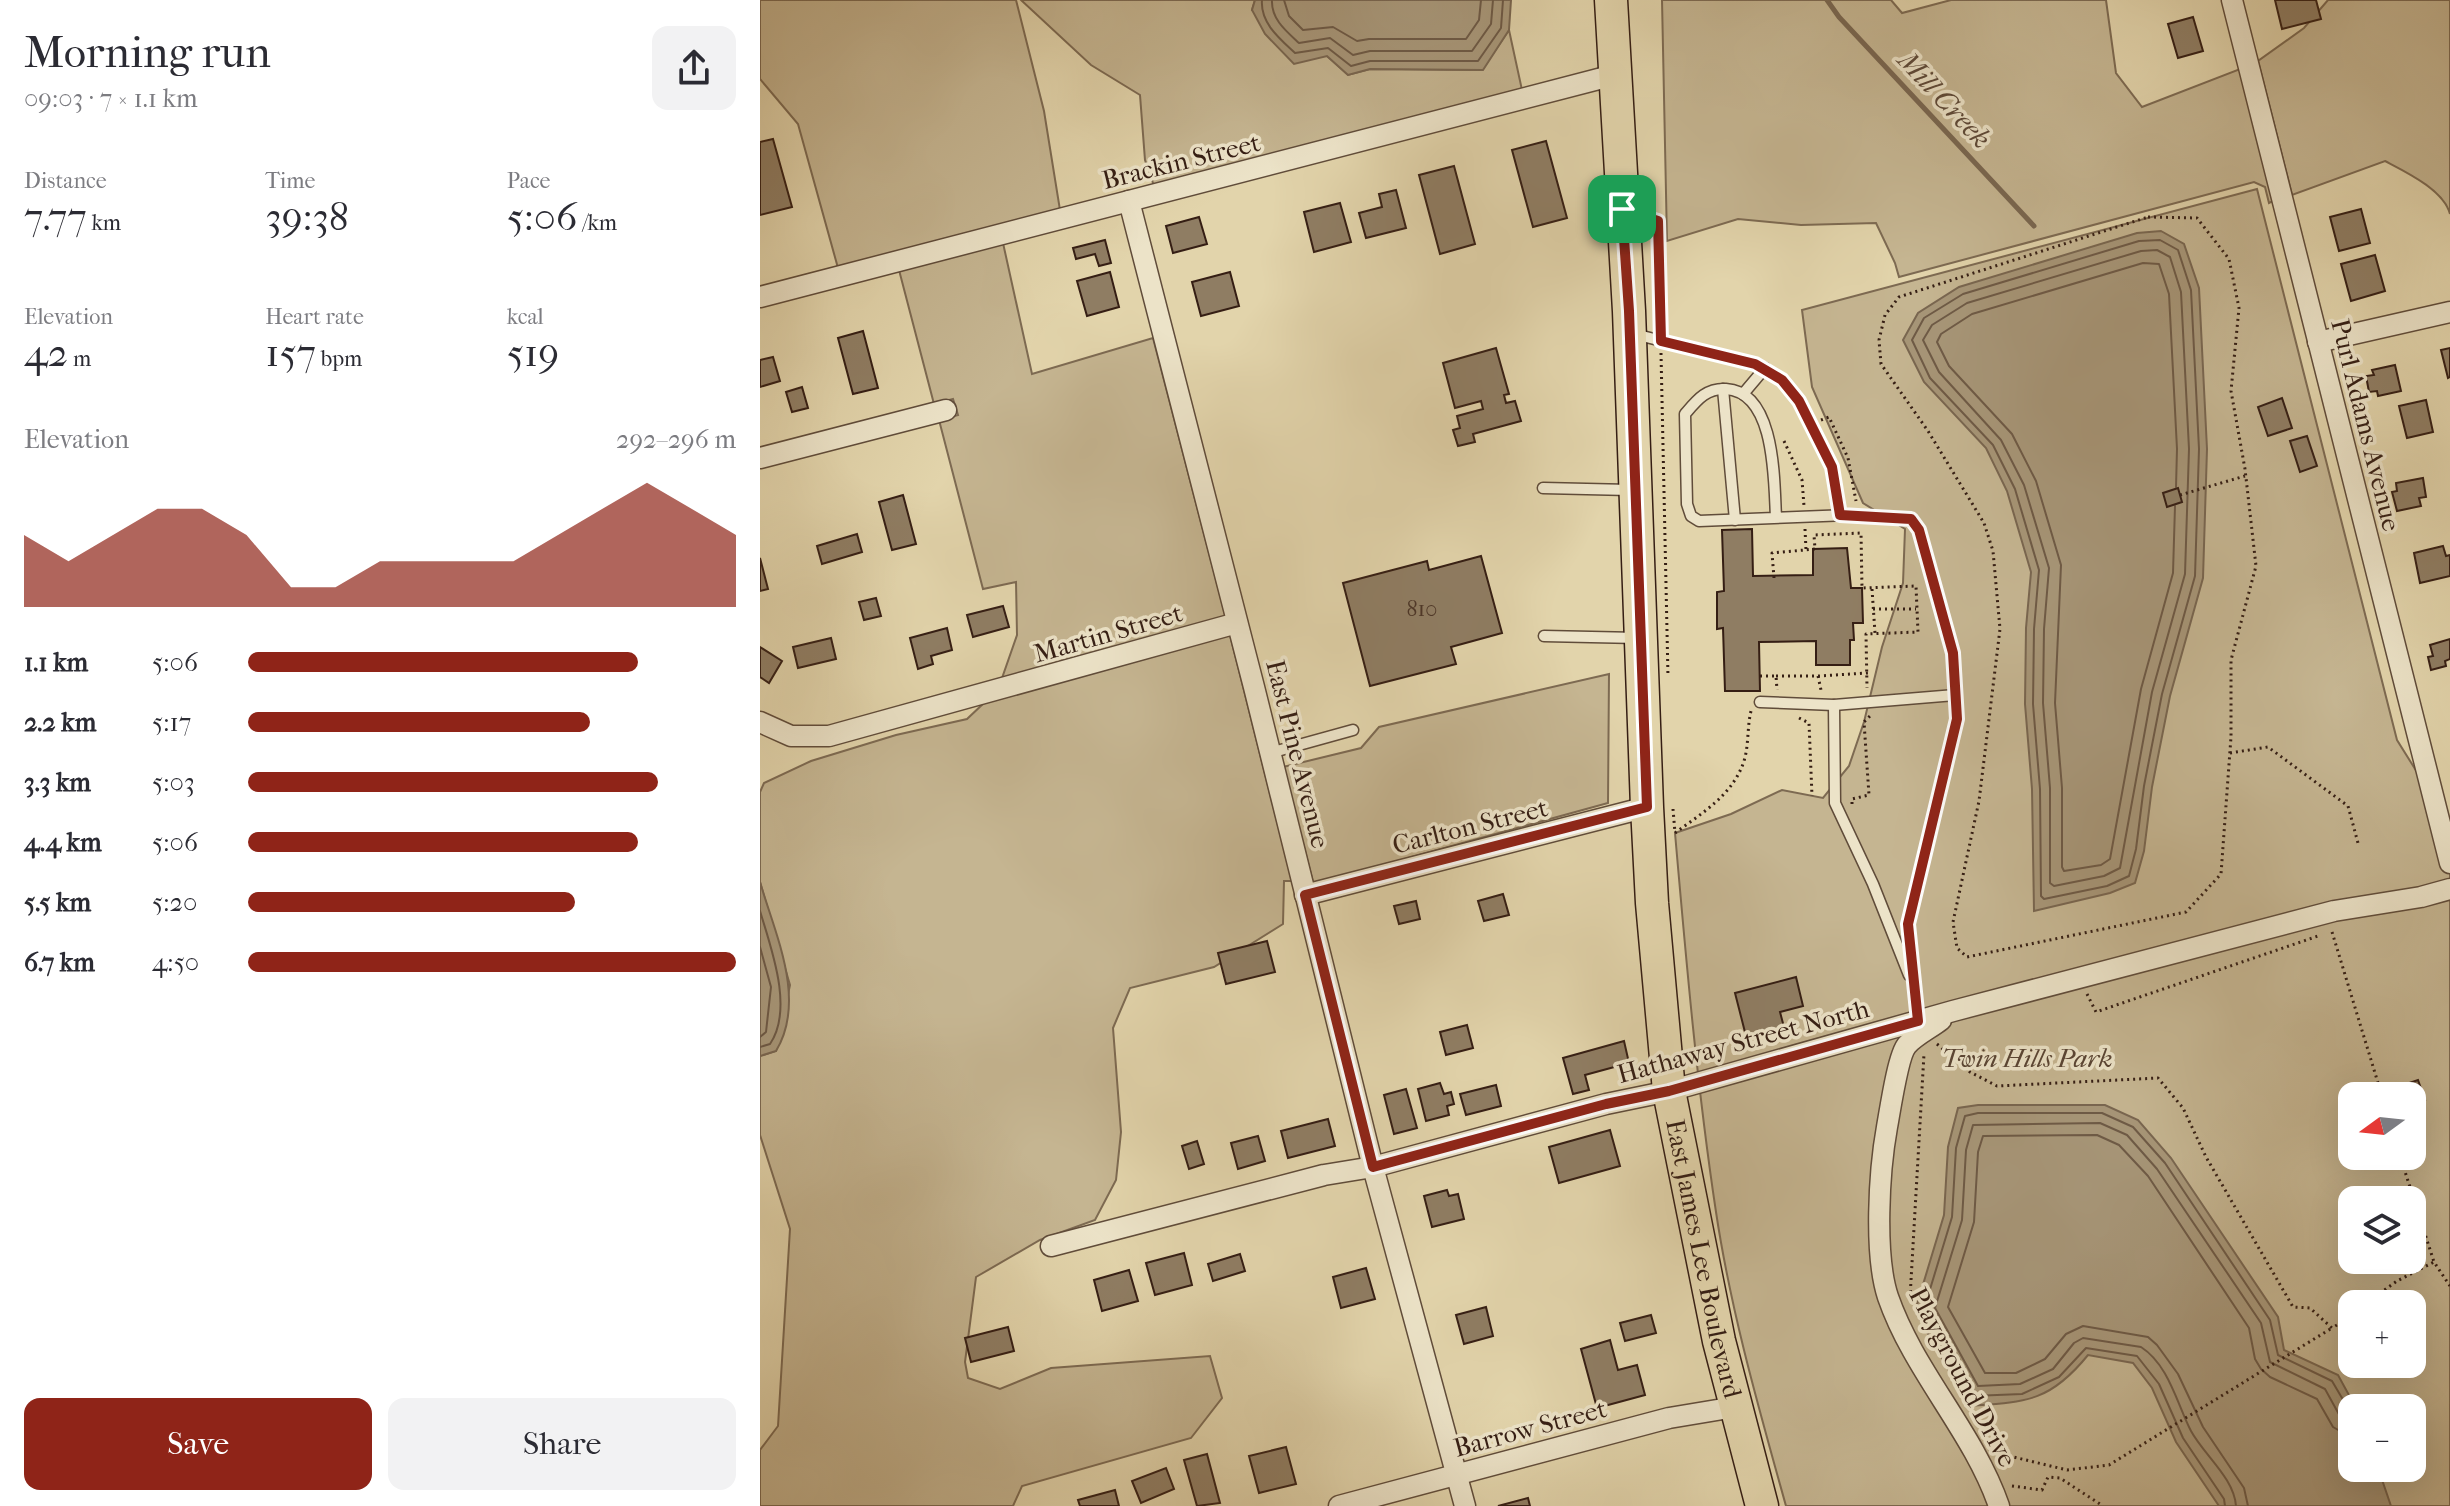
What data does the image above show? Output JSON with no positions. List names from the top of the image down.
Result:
{
  "streets": {
    "main road": ["East James Lee Boulevard"],
    "street": [
      "Brackin Street",
      "Purl Adams Avenue",
      "Martin Street",
      "East Pine Avenue",
      "Carlton Street",
      "Hathaway Street North",
      "Playground Drive",
      "Barrow Street"
    ]
  },
  "crossings": [
    ["Brackin Street", "East Pine Avenue"],
    ["Brackin Street", "East James Lee Boulevard"],
    ["Martin Street", "East Pine Avenue"],
    ["East Pine Avenue", "Carlton Street"],
    ["East Pine Avenue", "Hathaway Street North"],
    ["East Pine Avenue", "Barrow Street"],
    ["Carlton Street", "East James Lee Boulevard"],
    ["Hathaway Street North", "East James Lee Boulevard"],
    ["Hathaway Street North", "Playground Drive"],
    ["East James Lee Boulevard", "Barrow Street"]
  ],
  "water": ["Mill Creek"],
  "parks": ["Twin Hills Park"],
  "house_numbers": ["810"],
  "north": "left",
  "page": {
    "heading": ["Morning run", "09:03 · 7 × 1.1 km"],
    "stats": [
      ["Distance", "7.77 km"],
      ["Time", "39:38"],
      ["Pace", "5:06 /km"],
      ["Elevation", "42 m"],
      ["Heart rate", "157 bpm"],
      ["kcal", "519"]
    ],
    "chart": ["Elevation", "292–296 m"],
    "list": [
      {
        "name": "1.1 km",
        "note": "5:06"
      },
      {
        "name": "2.2 km",
        "note": "5:17"
      },
      {
        "name": "3.3 km",
        "note": "5:03"
      },
      {
        "name": "4.4 km",
        "note": "5:06"
      },
      {
        "name": "5.5 km",
        "note": "5:20"
      },
      {
        "name": "6.7 km",
        "note": "4:50"
      }
    ],
    "map_buttons": ["+", "−"],
    "buttons": ["Save", "Share"]
  }
}
